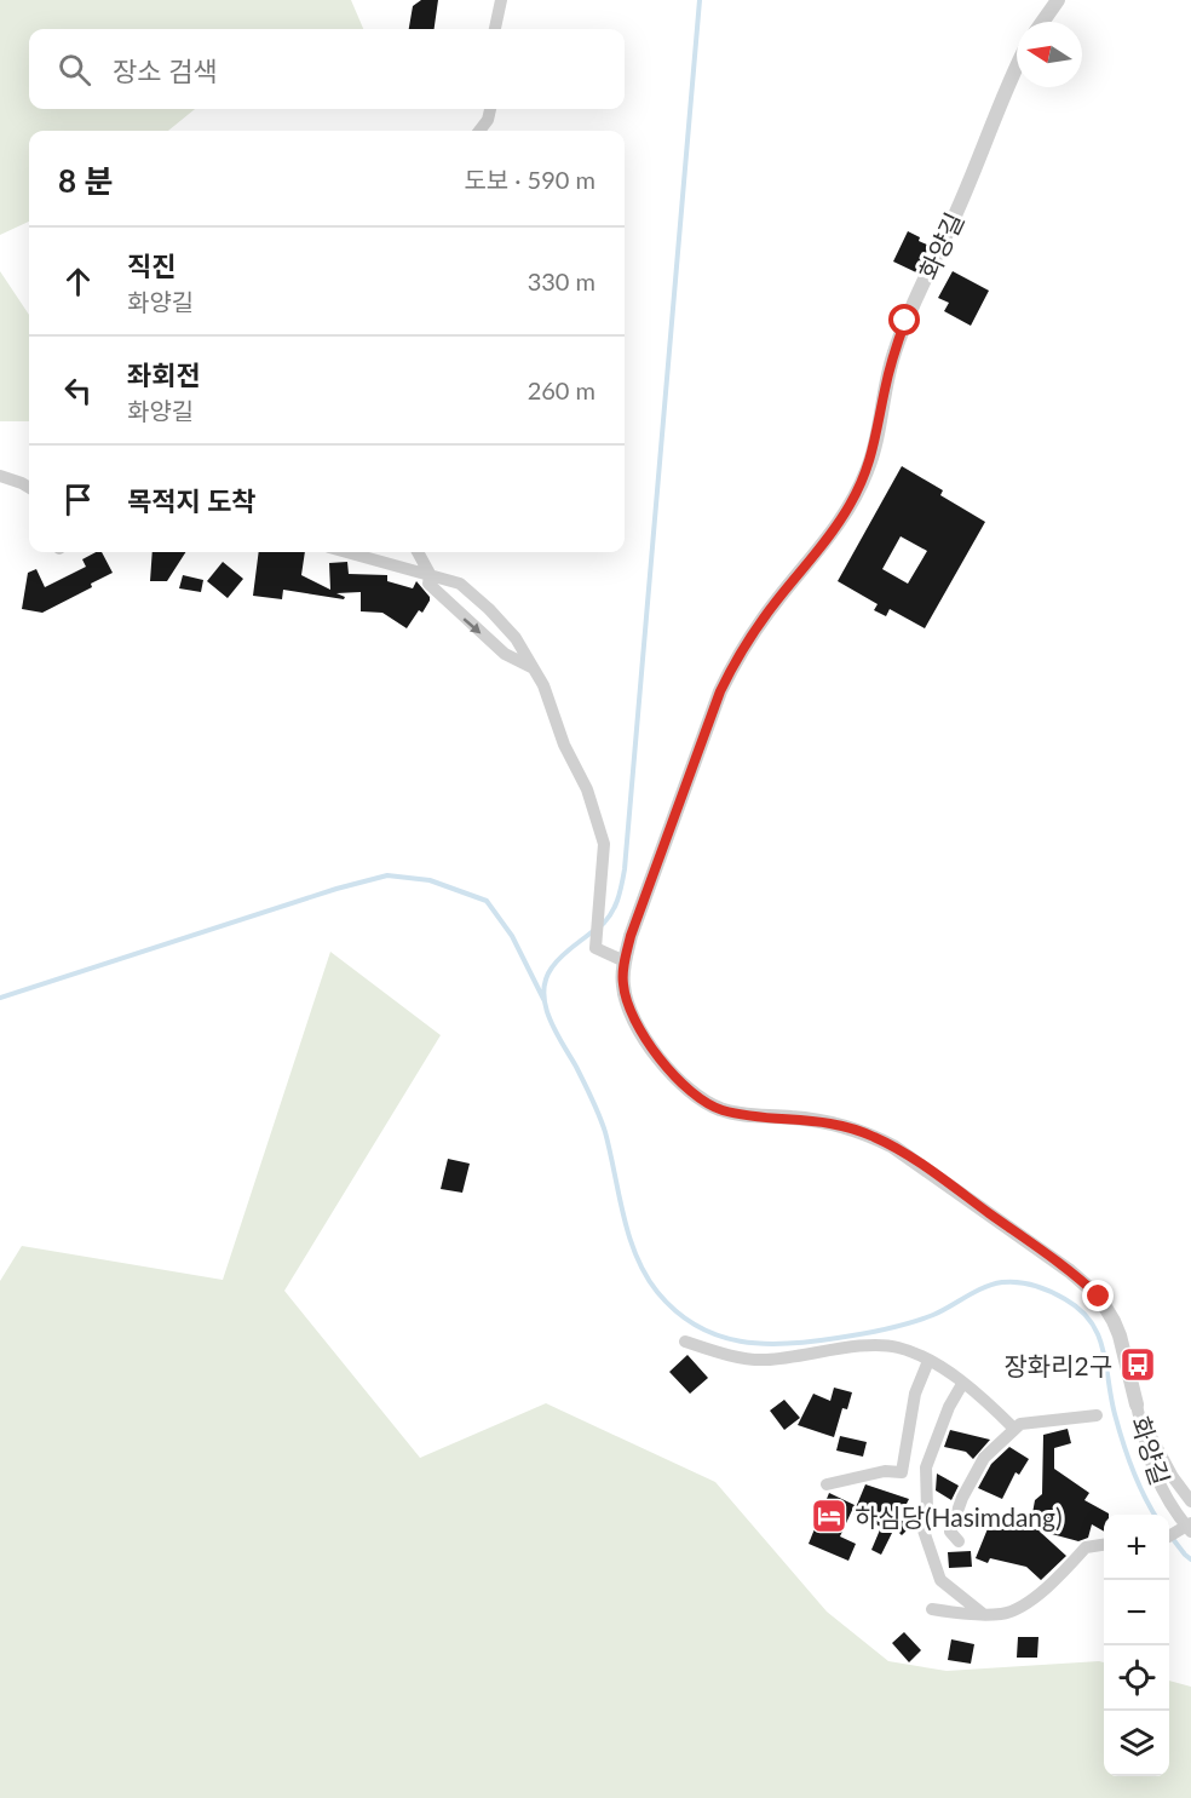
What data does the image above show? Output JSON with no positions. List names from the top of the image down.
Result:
{
  "streets": {
    "street": ["화양길"]
  },
  "places": {
    "bus stop": ["장화리2구"],
    "hotel": ["하심당(Hasimdang)"]
  },
  "north": "left",
  "page": {
    "search": "장소 검색",
    "heading": ["8 분", "도보 · 590 m"],
    "list": [
      ["직진", "화양길", "330 m"],
      ["좌회전", "화양길", "260 m"],
      "목적지 도착"
    ],
    "map_buttons": ["+", "−"]
  }
}
